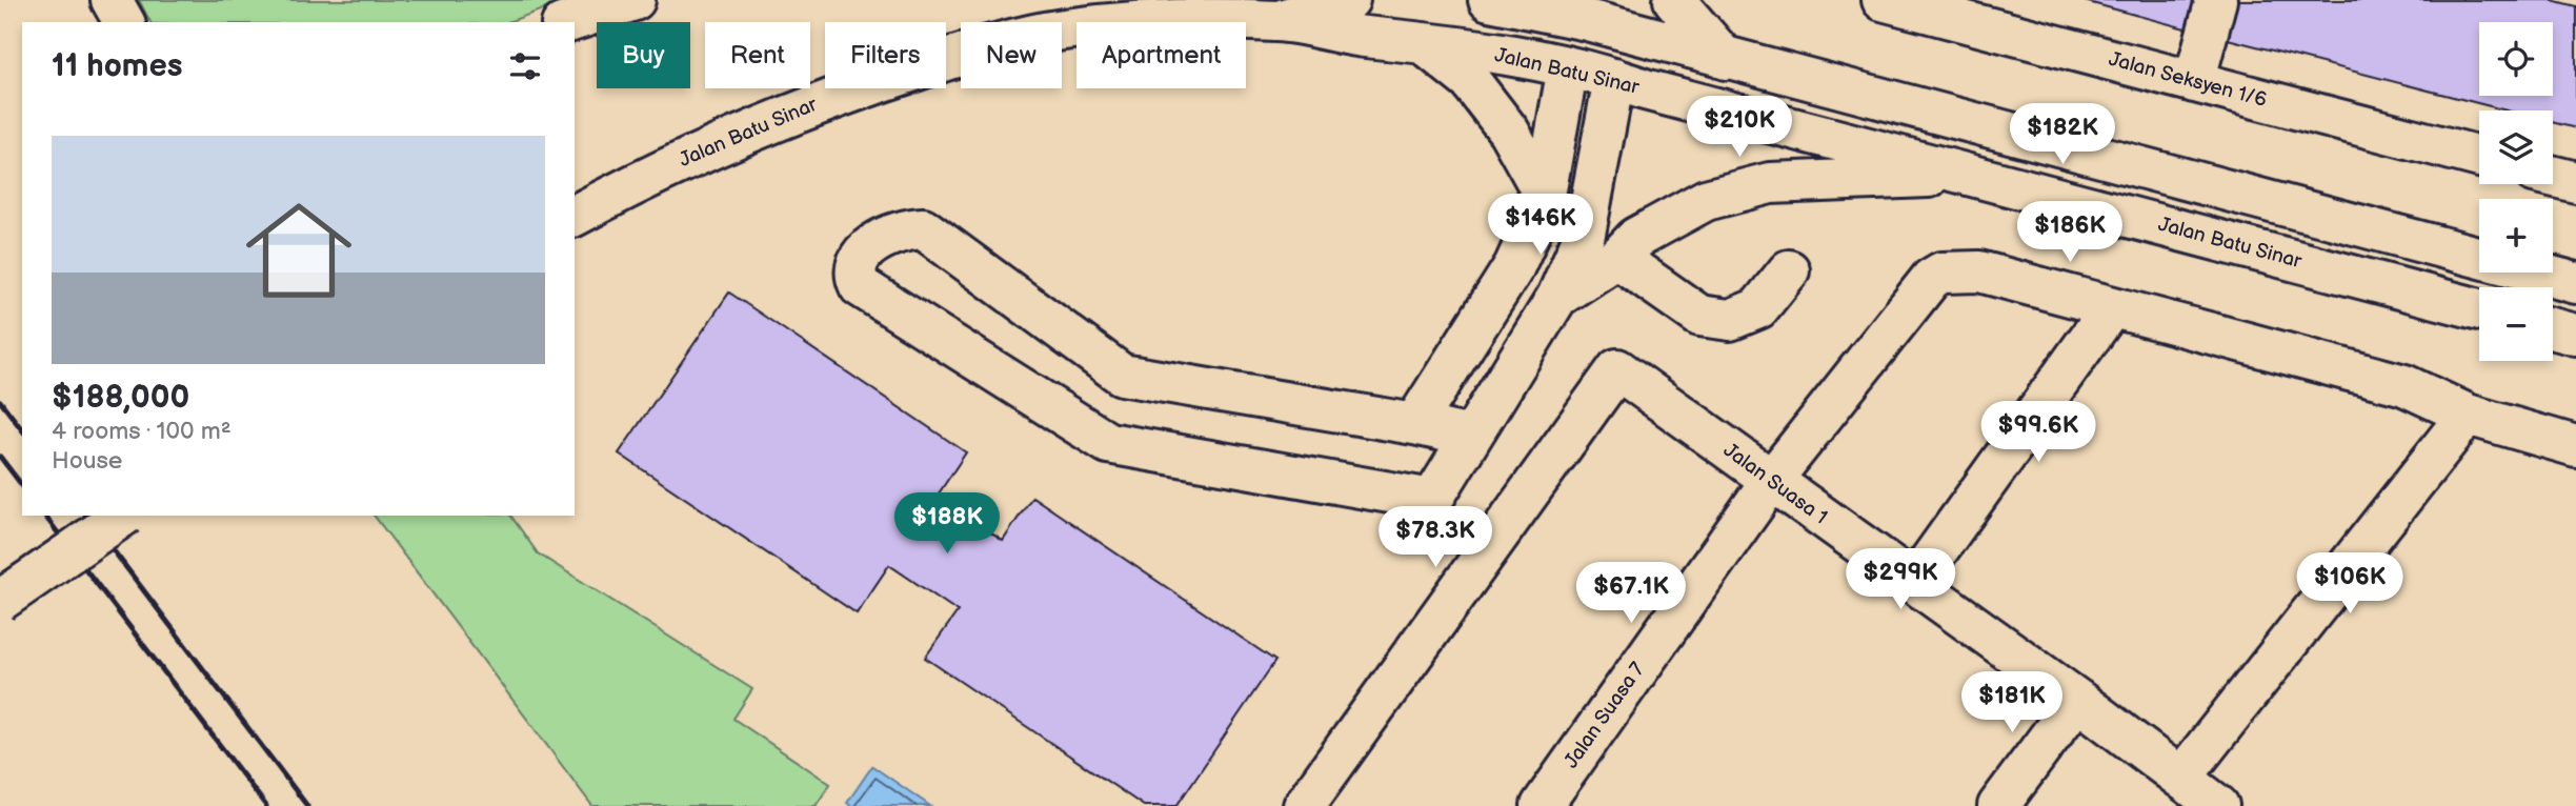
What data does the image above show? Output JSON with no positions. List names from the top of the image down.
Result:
{
  "streets": {
    "street": [
      "Jalan Batu Sinar",
      "Jalan Seksyen 1/6",
      "Jalan Suasa 1",
      "Jalan Suasa 7"
    ]
  },
  "crossings": [
    ["Jalan Suasa 1", "Jalan Suasa 7"]
  ],
  "page": {
    "map_buttons": ["+", "−"],
    "chip": [
      "Buy",
      "Rent",
      "Filters",
      "New",
      "Apartment"
    ],
    "heading": "11 homes",
    "price": [
      "$210K",
      "$182K",
      "$146K",
      "$186K",
      "$99.6K",
      "$188K",
      "$78.3K",
      "$299K",
      "$106K",
      "$67.1K",
      "$181K"
    ],
    "list": [
      {
        "name": "$188,000",
        "note": "4 rooms · 100 m² · House"
      }
    ]
  }
}
